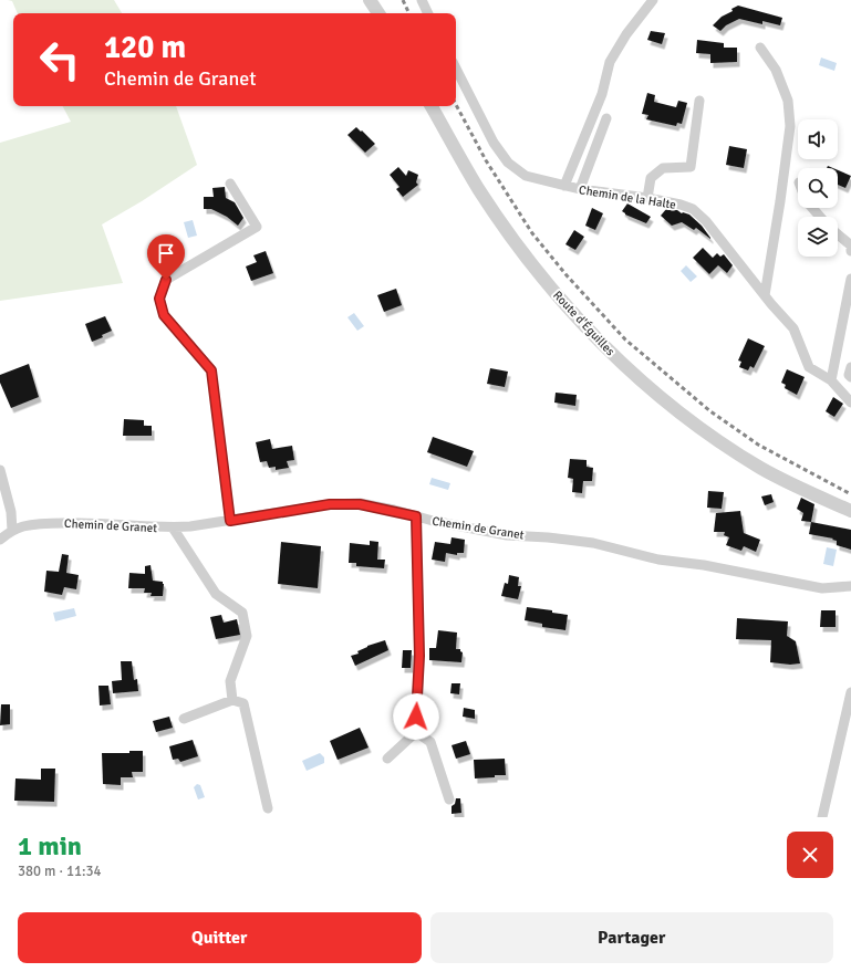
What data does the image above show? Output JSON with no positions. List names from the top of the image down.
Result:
{
  "streets": {
    "street": ["Chemin de la Halte", "Route d'Éguilles", "Chemin de Granet"]
  },
  "page": {
    "turn": ["120 m", "Chemin de Granet"],
    "heading": ["1 min", "380 m · 11:34"],
    "buttons": ["Quitter", "Partager"]
  }
}
